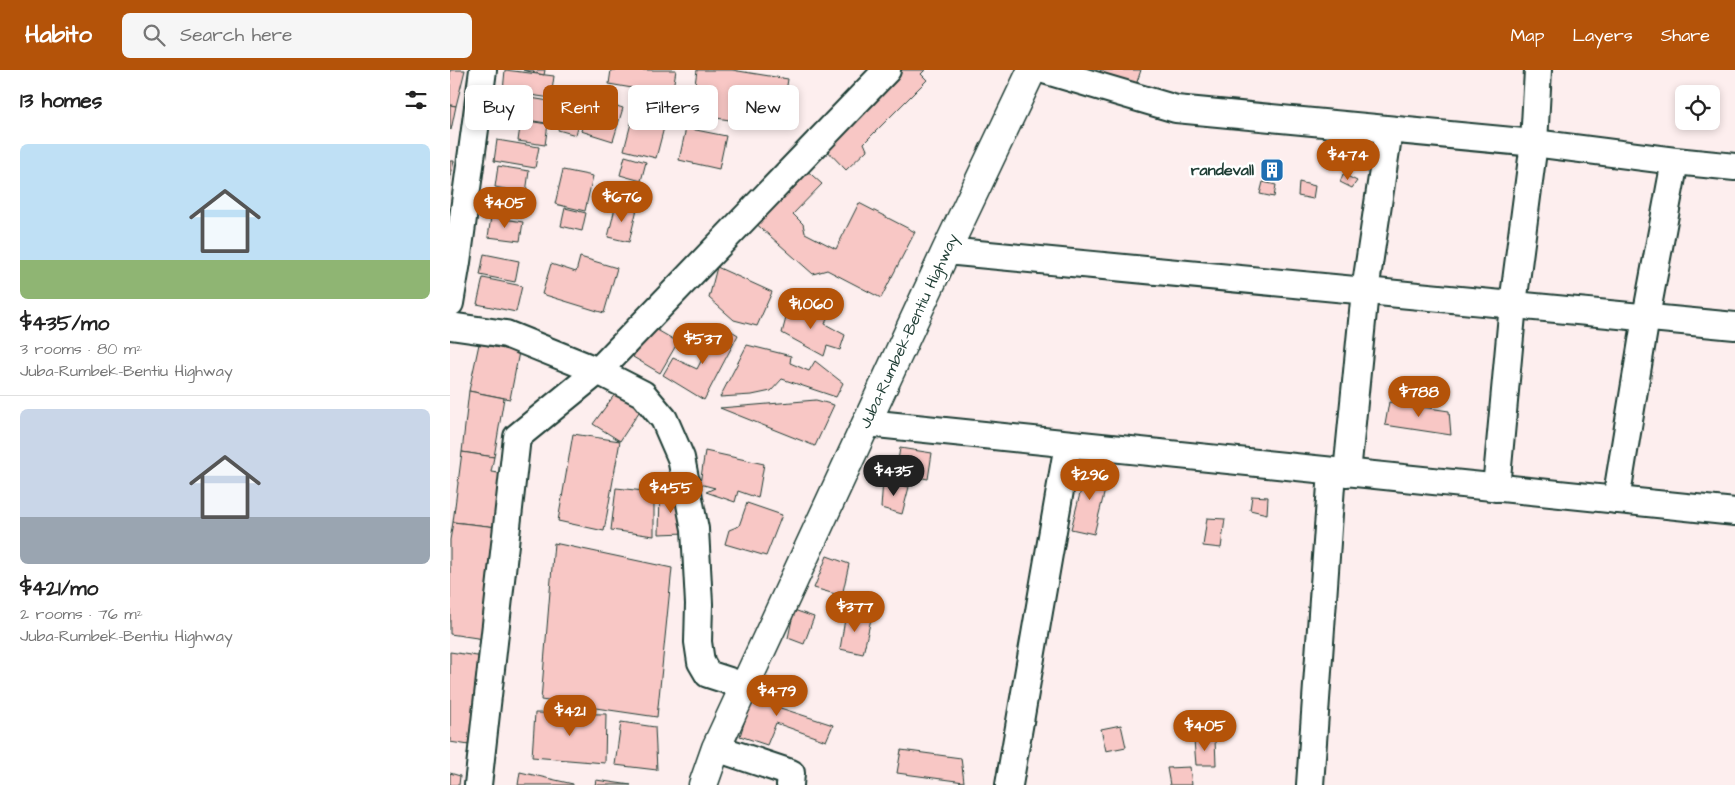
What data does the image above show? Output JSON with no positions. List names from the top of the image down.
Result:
{
  "streets": {
    "main road": ["Juba-Rumbek-Bentiu Highway"]
  },
  "places": {
    "building": ["randevall"]
  },
  "page": {
    "header": "Habito",
    "search": "Search here",
    "nav": ["Map", "Layers", "Share"],
    "heading": "13 homes",
    "chip": [
      "Buy",
      "Rent",
      "Filters",
      "New"
    ],
    "list": [
      {
        "name": "$435/mo",
        "note": "3 rooms · 80 m² · Juba-Rumbek-Bentiu Highway"
      },
      {
        "name": "$421/mo",
        "note": "2 rooms · 76 m² · Juba-Rumbek-Bentiu Highway"
      }
    ],
    "price": [
      "$474",
      "$676",
      "$405",
      "$1,060",
      "$537",
      "$788",
      "$435",
      "$296",
      "$455",
      "$377",
      "$479",
      "$421",
      "$405"
    ]
  }
}
